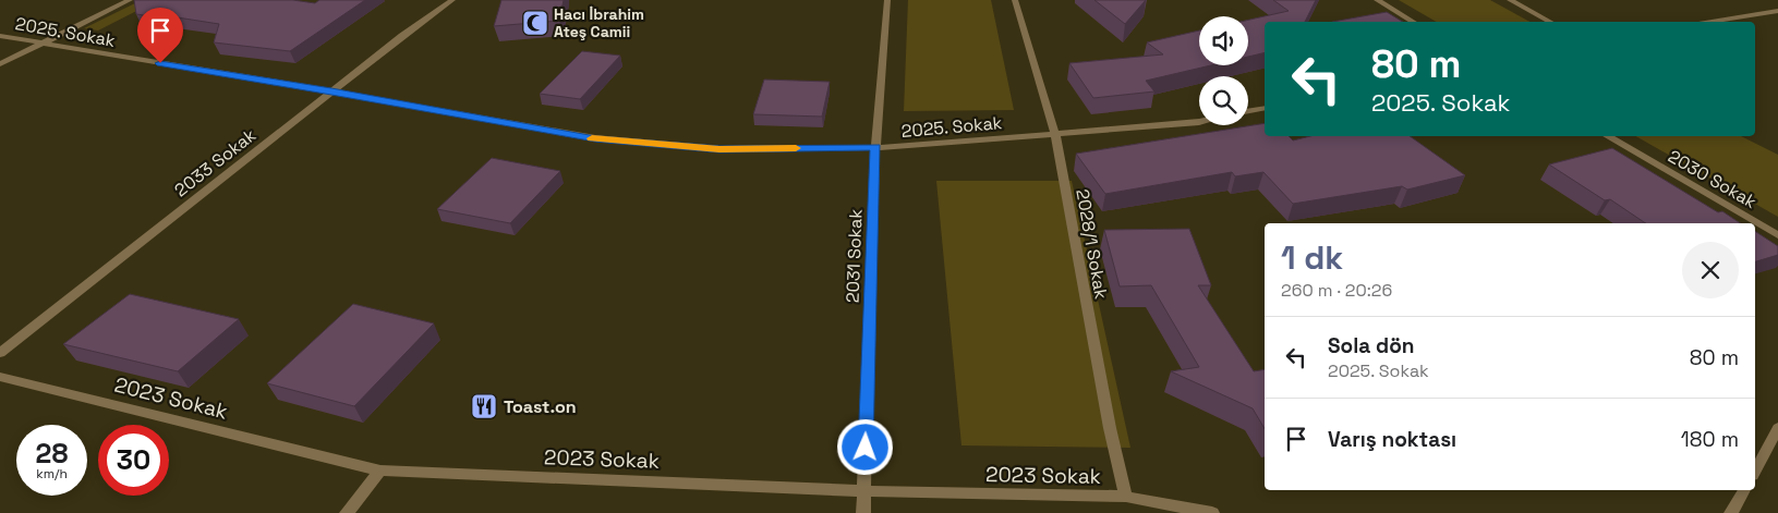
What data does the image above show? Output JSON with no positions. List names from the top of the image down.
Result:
{
  "streets": {
    "street": [
      "2025. Sokak",
      "2033 Sokak",
      "2030 Sokak",
      "2028/1 Sokak",
      "2031 Sokak",
      "2023 Sokak"
    ]
  },
  "crossings": [
    ["2025. Sokak", "2033 Sokak"],
    ["2025. Sokak", "2028/1 Sokak"],
    ["2025. Sokak", "2031 Sokak"],
    ["2028/1 Sokak", "2023 Sokak"],
    ["2031 Sokak", "2023 Sokak"]
  ],
  "places": {
    "mosque": ["Hacı İbrahim Ateş Camii"],
    "restaurant": ["Toast.on"]
  },
  "page": {
    "turn": ["80 m", "2025. Sokak"],
    "heading": ["1 dk", "260 m · 20:26"],
    "list": [
      {
        "name": "Sola dön",
        "note": "2025. Sokak",
        "value": "80 m"
      },
      {
        "name": "Varış noktası",
        "value": "180 m"
      }
    ],
    "speed": "28 km/h",
    "limit": "30"
  }
}
